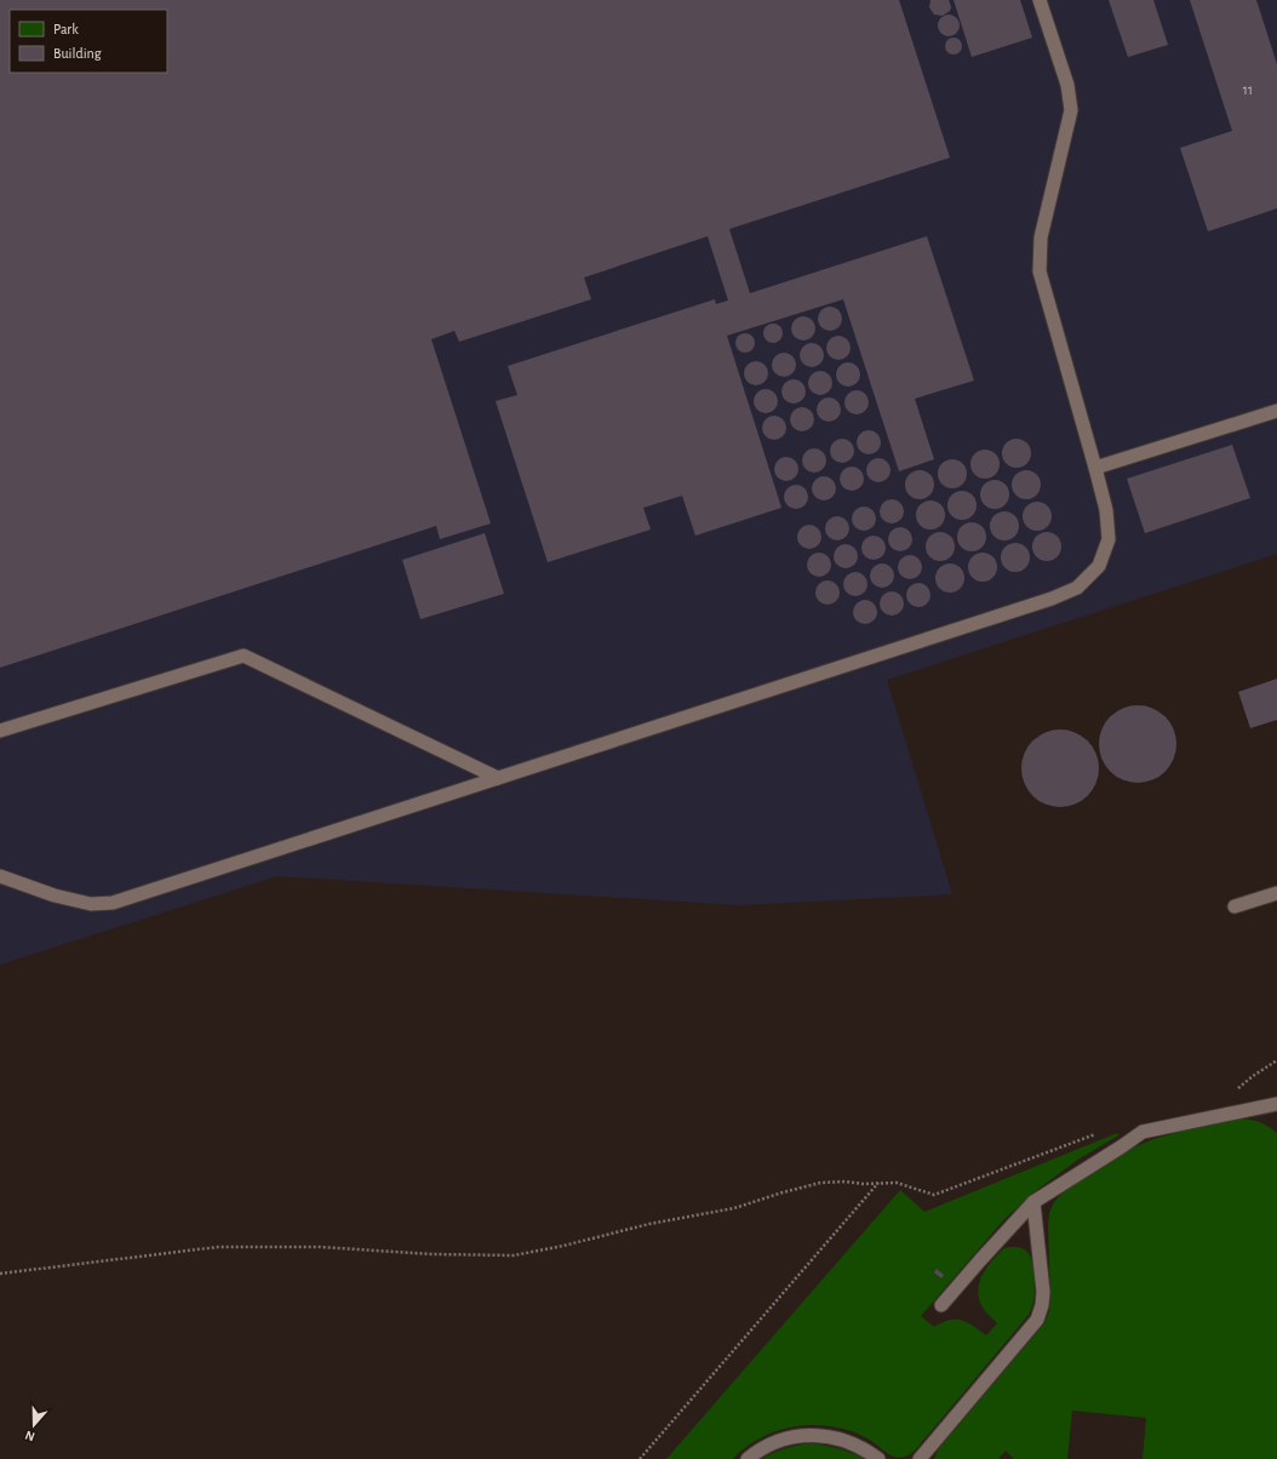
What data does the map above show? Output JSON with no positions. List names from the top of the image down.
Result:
{
  "house_numbers": ["11"],
  "legend": ["Park", "Building"],
  "north": "bottom"
}
